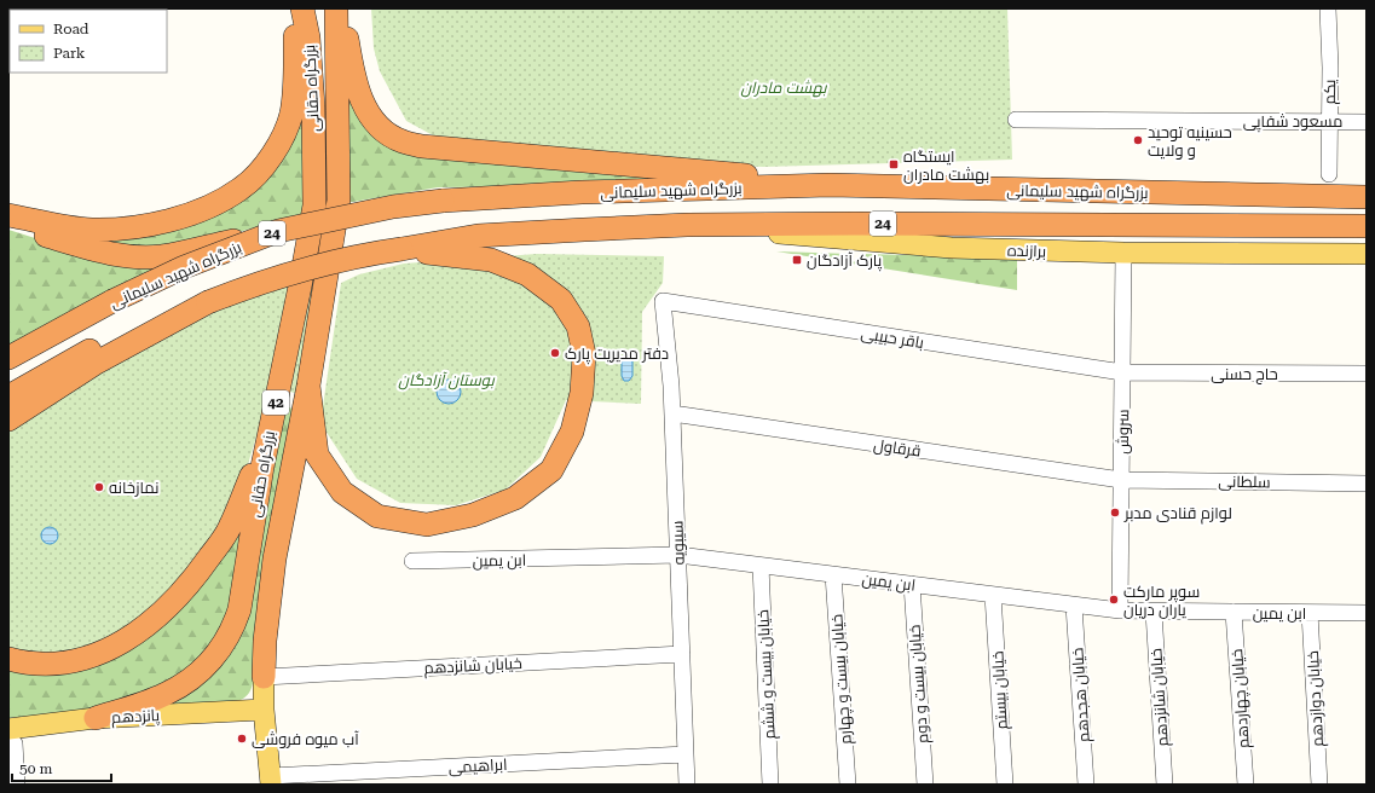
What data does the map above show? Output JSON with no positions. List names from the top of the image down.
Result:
{
  "streets": {
    "highway": [
      "بزرگراه حقانی",
      "بزرگراه شهید سلیمانی",
      "24",
      "42"
    ],
    "main road": ["برازنده", "پانزدهم"],
    "street": [
      "یکم",
      "مسعود شفاپی",
      "باقر حبیبی",
      "حاج حسنی",
      "سروش",
      "قرقاول",
      "سلطانی",
      "سیبویه",
      "ابن یمین",
      "خیابان شانزدهم",
      "خیابان بیست و ششم",
      "خیابان بیست و چهارم",
      "خیابان بیست و دوم",
      "خیابان بیستم",
      "خیابان هجدهم",
      "خیابان چهاردهم",
      "خیابان دوازدهم",
      "ابراهیمی"
    ]
  },
  "crossings": [
    ["بزرگراه حقانی", "خیابان شانزدهم"],
    ["بزرگراه حقانی", "پانزدهم"],
    ["یکم", "مسعود شفاپی"],
    ["بزرگراه شهید سلیمانی", "برازنده"],
    ["برازنده", "سروش"],
    ["باقر حبیبی", "حاج حسنی"],
    ["باقر حبیبی", "سروش"],
    ["باقر حبیبی", "سیبویه"],
    ["حاج حسنی", "سروش"],
    ["سروش", "قرقاول"],
    ["سروش", "سلطانی"],
    ["سروش", "ابن یمین"],
    ["قرقاول", "سلطانی"],
    ["قرقاول", "سیبویه"],
    ["سیبویه", "ابن یمین"],
    ["سیبویه", "خیابان شانزدهم"],
    ["سیبویه", "ابراهیمی"],
    ["ابن یمین", "خیابان شانزدهم"],
    ["ابن یمین", "خیابان بیست و ششم"],
    ["ابن یمین", "خیابان بیست و چهارم"],
    ["ابن یمین", "خیابان بیست و دوم"],
    ["ابن یمین", "خیابان بیستم"],
    ["ابن یمین", "خیابان هجدهم"],
    ["ابن یمین", "خیابان چهاردهم"],
    ["ابن یمین", "خیابان دوازدهم"]
  ],
  "parks": ["بهشت مادران", "بوستان آزادگان"],
  "places": {
    "other": [
      "حسینیه توحید و ولایت",
      "دفتر مدیریت پارک",
      "نمازخانه",
      "لوازم قنادى مدبر",
      "سوپر مارکت یاران دریان",
      "آب میوه فروشی"
    ],
    "transit": ["ایستگاه بهشت مادران", "پارک آزادگان"]
  },
  "legend": ["Road", "Park"],
  "scale_bar": "50 m"
}
